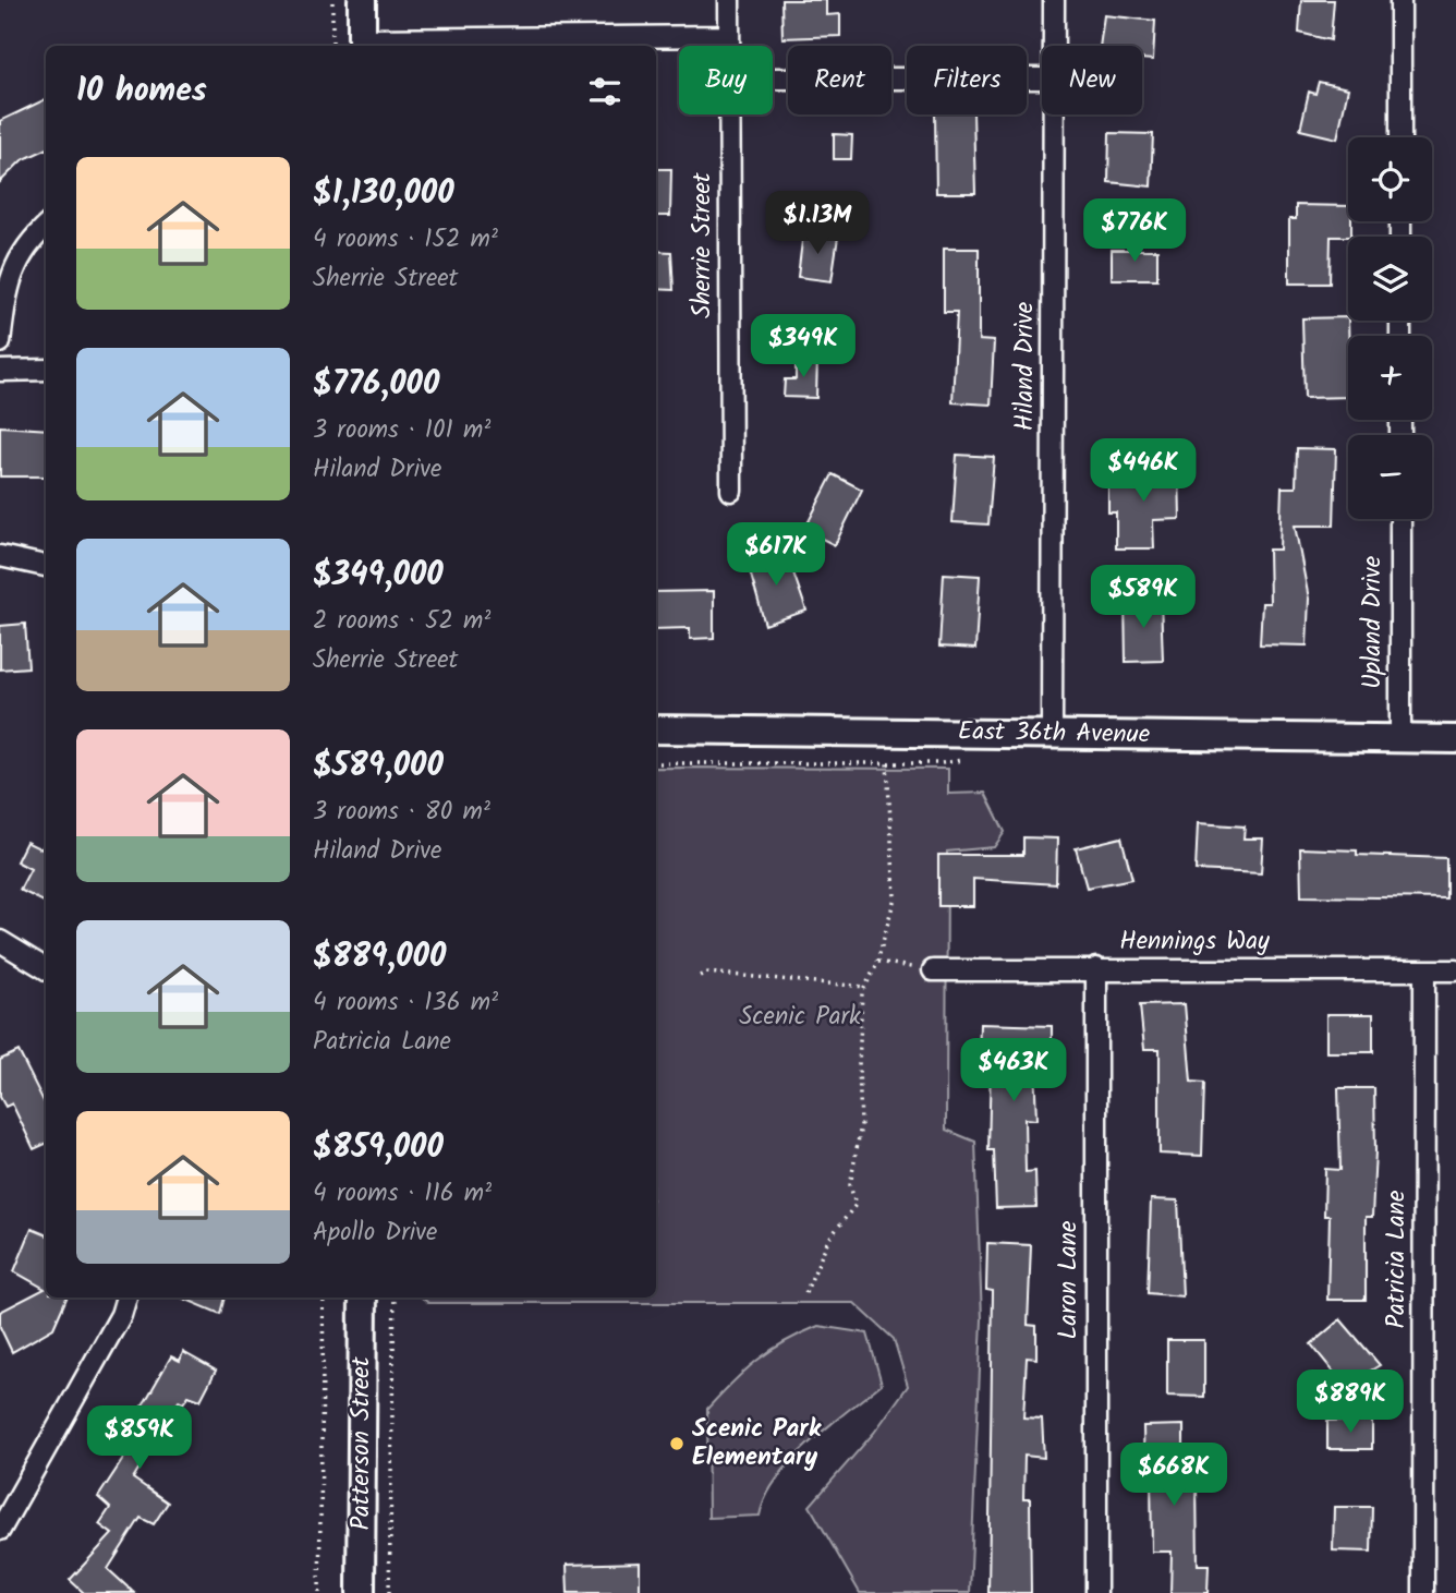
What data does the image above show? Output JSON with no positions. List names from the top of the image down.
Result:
{
  "streets": {
    "street": [
      "Sherrie Street",
      "Hiland Drive",
      "Upland Drive",
      "East 36th Avenue",
      "Hennings Way",
      "Patricia Lane",
      "Laron Lane",
      "Patterson Street"
    ]
  },
  "crossings": [
    ["Hiland Drive", "East 36th Avenue"],
    ["Upland Drive", "East 36th Avenue"],
    ["Hennings Way", "Patricia Lane"],
    ["Hennings Way", "Laron Lane"]
  ],
  "parks": ["Scenic Park"],
  "places": ["Scenic Park Elementary"],
  "page": {
    "chip": [
      "Buy",
      "Rent",
      "Filters",
      "New"
    ],
    "heading": "10 homes",
    "map_buttons": ["+", "−"],
    "list": [
      {
        "name": "$1,130,000",
        "note": "4 rooms · 152 m² · Sherrie Street"
      },
      {
        "name": "$776,000",
        "note": "3 rooms · 101 m² · Hiland Drive"
      },
      {
        "name": "$349,000",
        "note": "2 rooms · 52 m² · Sherrie Street"
      },
      {
        "name": "$589,000",
        "note": "3 rooms · 80 m² · Hiland Drive"
      },
      {
        "name": "$889,000",
        "note": "4 rooms · 136 m² · Patricia Lane"
      },
      {
        "name": "$859,000",
        "note": "4 rooms · 116 m² · Apollo Drive"
      }
    ],
    "price": [
      "$1.13M",
      "$776K",
      "$349K",
      "$446K",
      "$617K",
      "$589K",
      "$463K",
      "$889K",
      "$859K",
      "$668K"
    ]
  }
}
